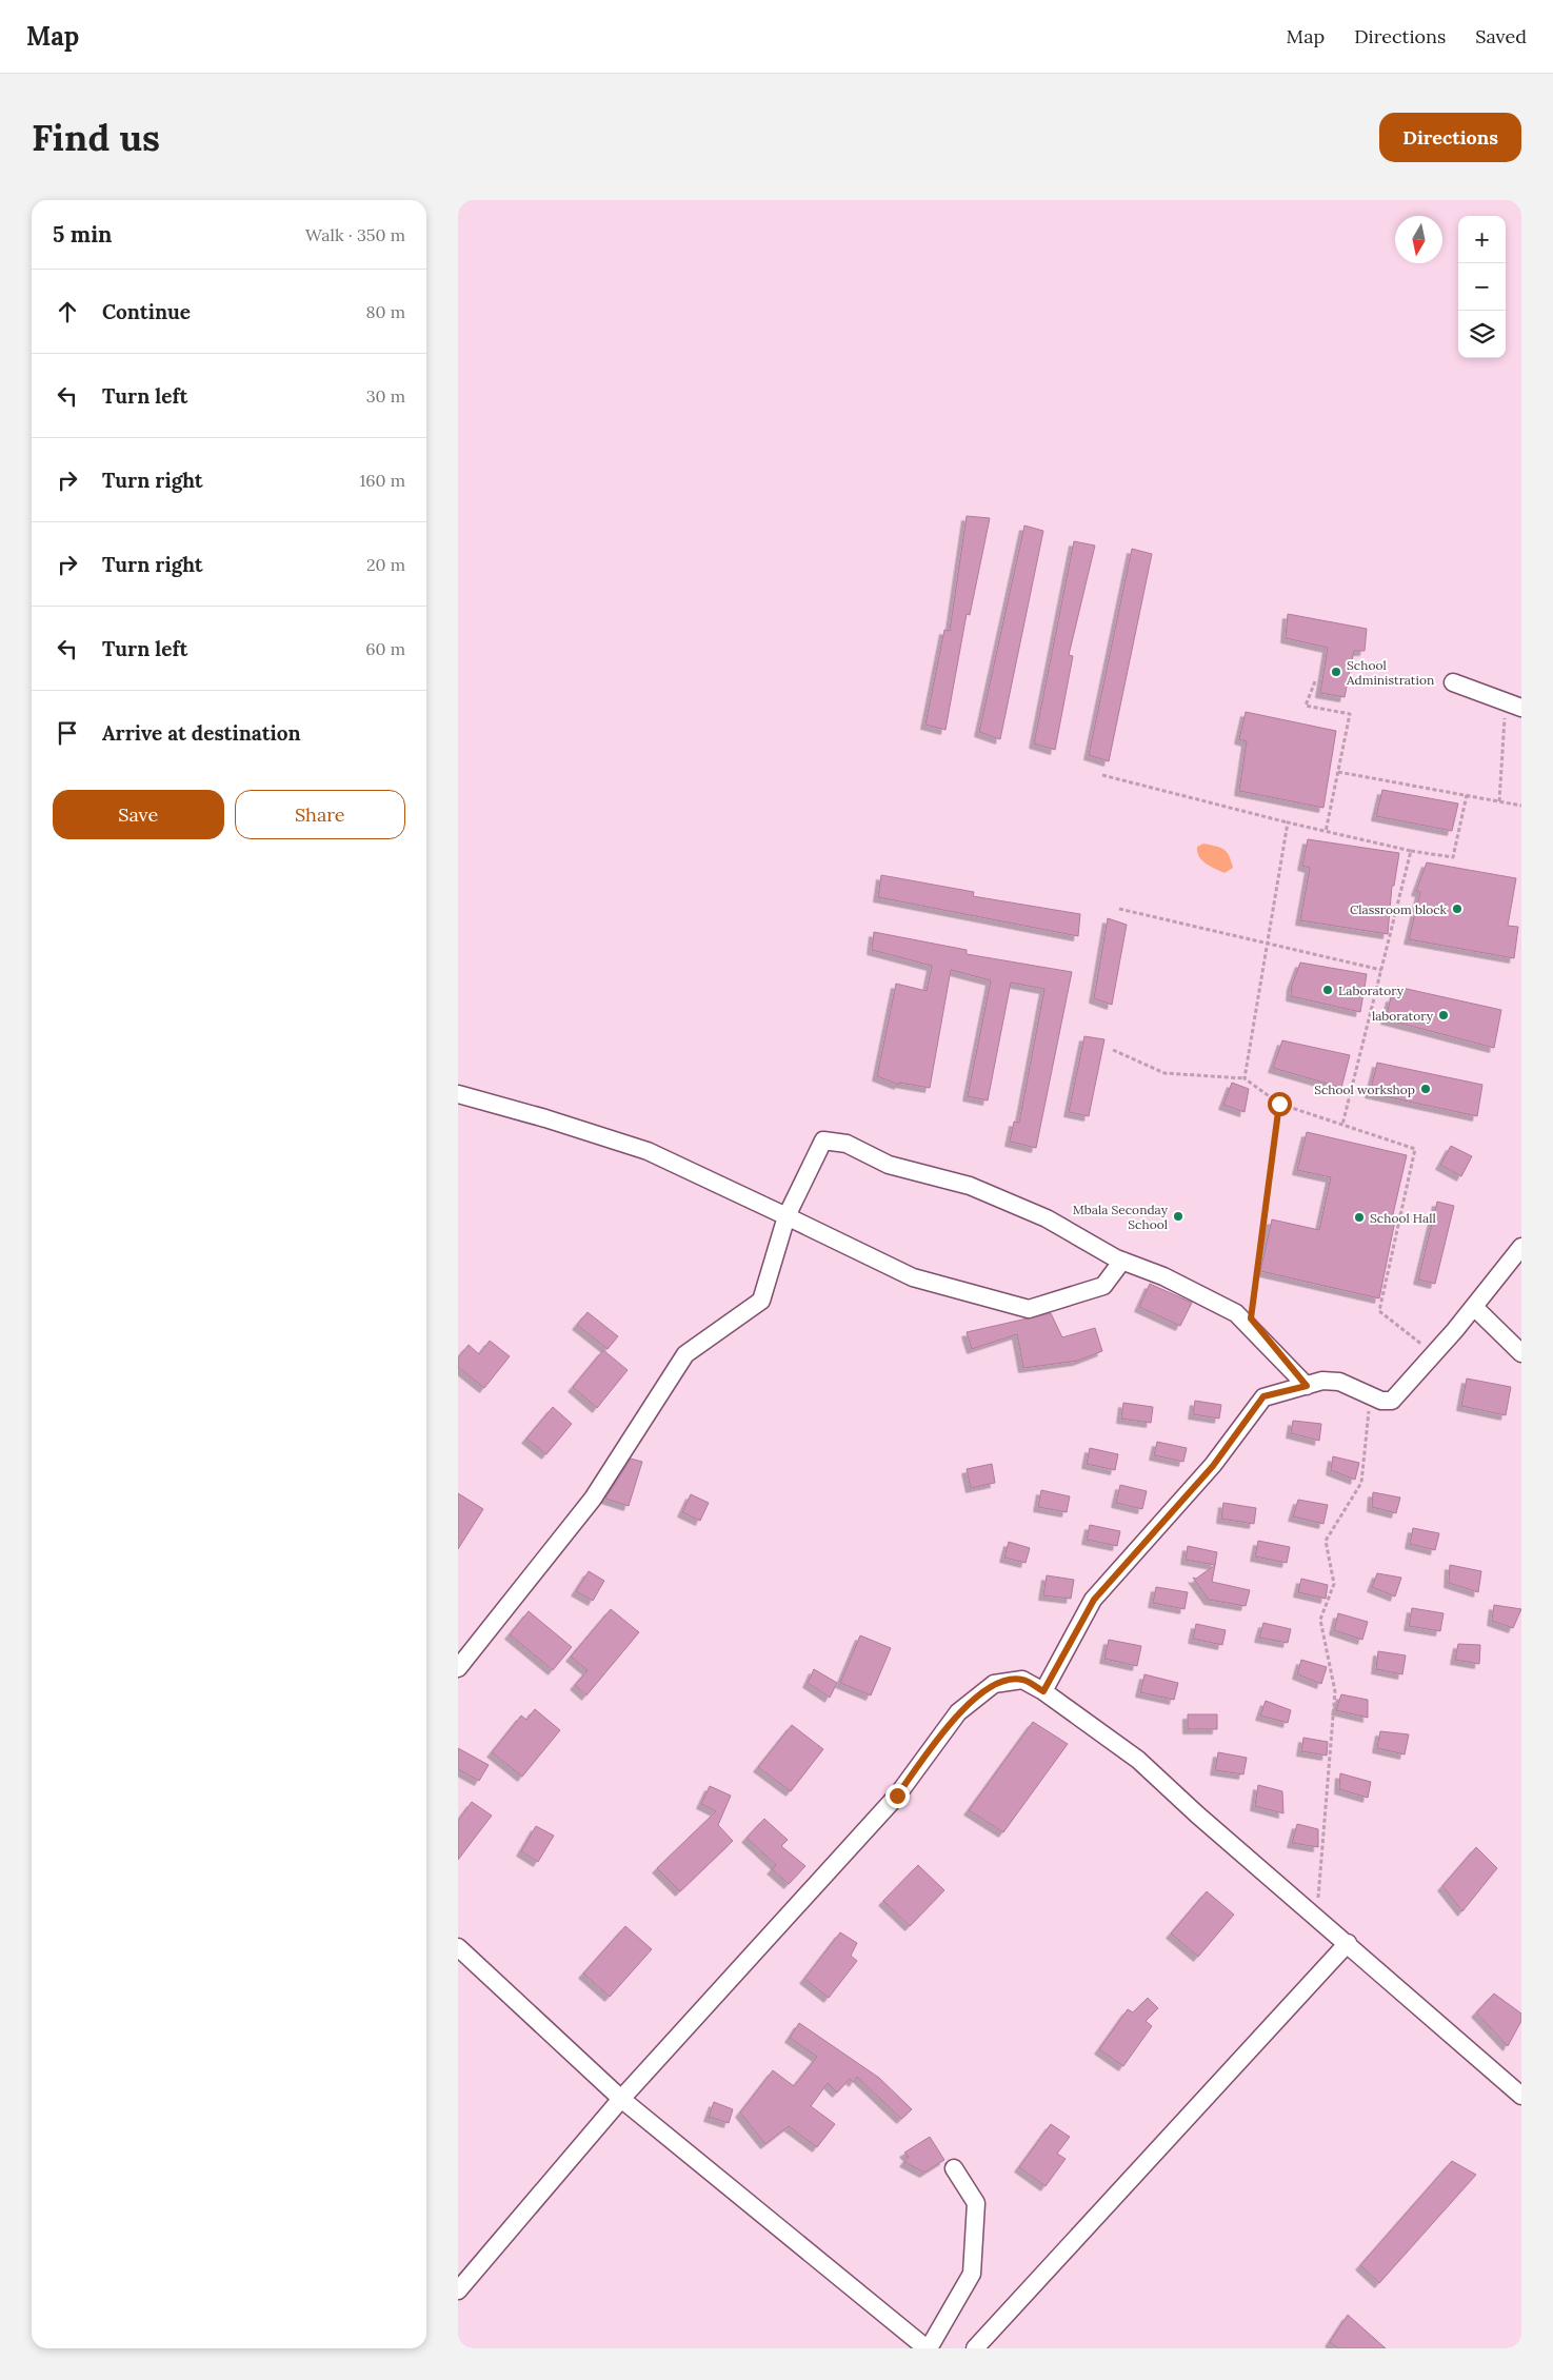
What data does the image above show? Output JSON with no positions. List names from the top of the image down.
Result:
{
  "places": [
    "School Administration",
    "Classroom block",
    "Laboratory",
    "laboratory",
    "School workshop",
    "Mbala Seconday School",
    "School Hall"
  ],
  "north": "bottom",
  "page": {
    "header": "Map",
    "nav": ["Map", "Directions", "Saved"],
    "buttons": [
      "Directions",
      ["Save", "Share"]
    ],
    "title": "Find us",
    "heading": ["5 min", "Walk · 350 m"],
    "map_buttons": ["+", "−"],
    "list": [
      ["Continue", "80 m"],
      ["Turn left", "30 m"],
      ["Turn right", "160 m"],
      ["Turn right", "20 m"],
      ["Turn left", "60 m"],
      "Arrive at destination"
    ]
  }
}
